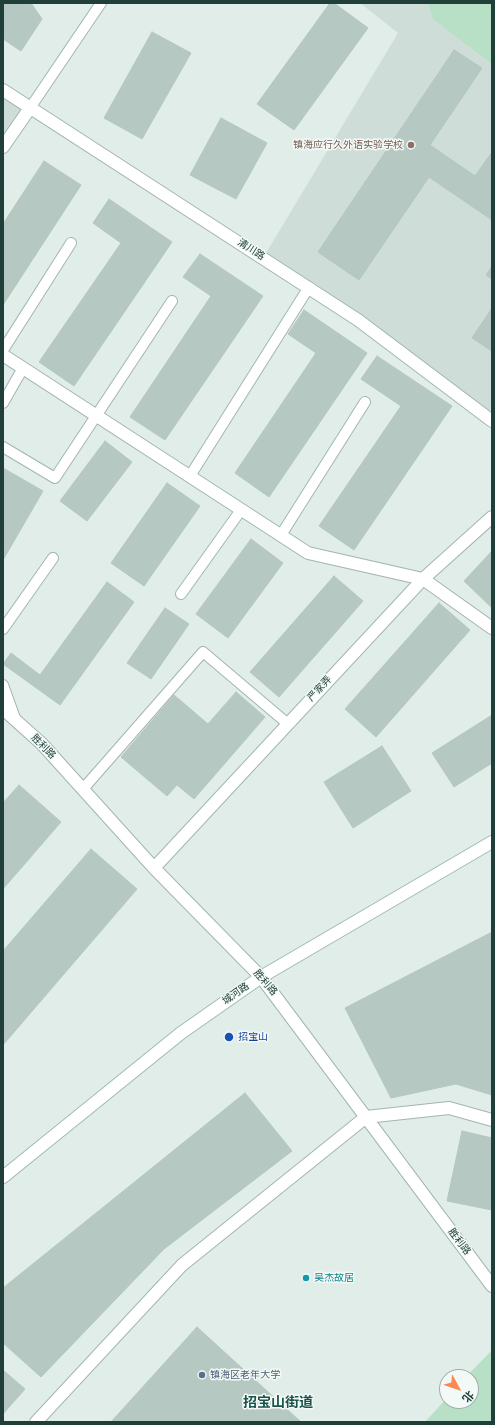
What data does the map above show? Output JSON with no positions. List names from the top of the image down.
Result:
{
  "streets": {
    "street": [
      "清川路",
      "严家弄",
      "胜利路",
      "城河路"
    ]
  },
  "crossings": [
    ["严家弄", "胜利路"],
    ["胜利路", "城河路"]
  ],
  "districts": ["招宝山街道"],
  "places": [
    "镇海应行久外语实验学校",
    "招宝山",
    "吴杰故居",
    "镇海区老年大学"
  ],
  "north": "bottom right"
}
